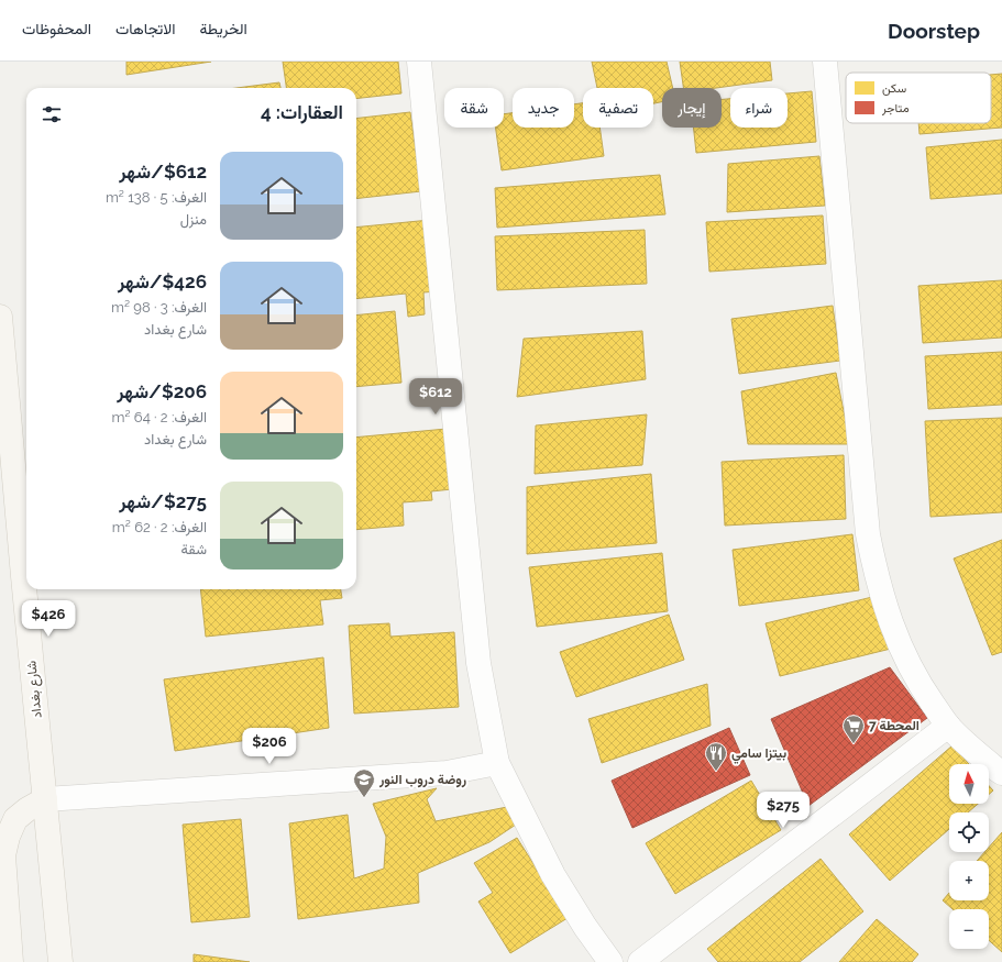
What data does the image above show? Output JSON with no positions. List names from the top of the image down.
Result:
{
  "streets": {
    "main road": ["شارع بغداد"]
  },
  "places": {
    "supermarket": ["المحطة 7"],
    "restaurant": ["بيتزا سامي"],
    "school or university": ["روضة دروب النور"]
  },
  "legend": ["سكن", "متاجر"],
  "north": "top",
  "page": {
    "header": "Doorstep",
    "nav": ["الخريطة", "الاتجاهات", "المحفوظات"],
    "chip": [
      "شراء",
      "إيجار",
      "تصفية",
      "جديد",
      "شقة"
    ],
    "heading": "العقارات: 4",
    "list": [
      {
        "name": "$612/شهر",
        "note": "الغرف: 5 · 138 m² · منزل"
      },
      {
        "name": "$426/شهر",
        "note": "الغرف: 3 · 98 m² · شارع بغداد"
      },
      {
        "name": "$206/شهر",
        "note": "الغرف: 2 · 64 m² · شارع بغداد"
      },
      {
        "name": "$275/شهر",
        "note": "الغرف: 2 · 62 m² · شقة"
      }
    ],
    "price": [
      "$612",
      "$426",
      "$206",
      "$275"
    ],
    "map_buttons": ["+", "−"]
  }
}
